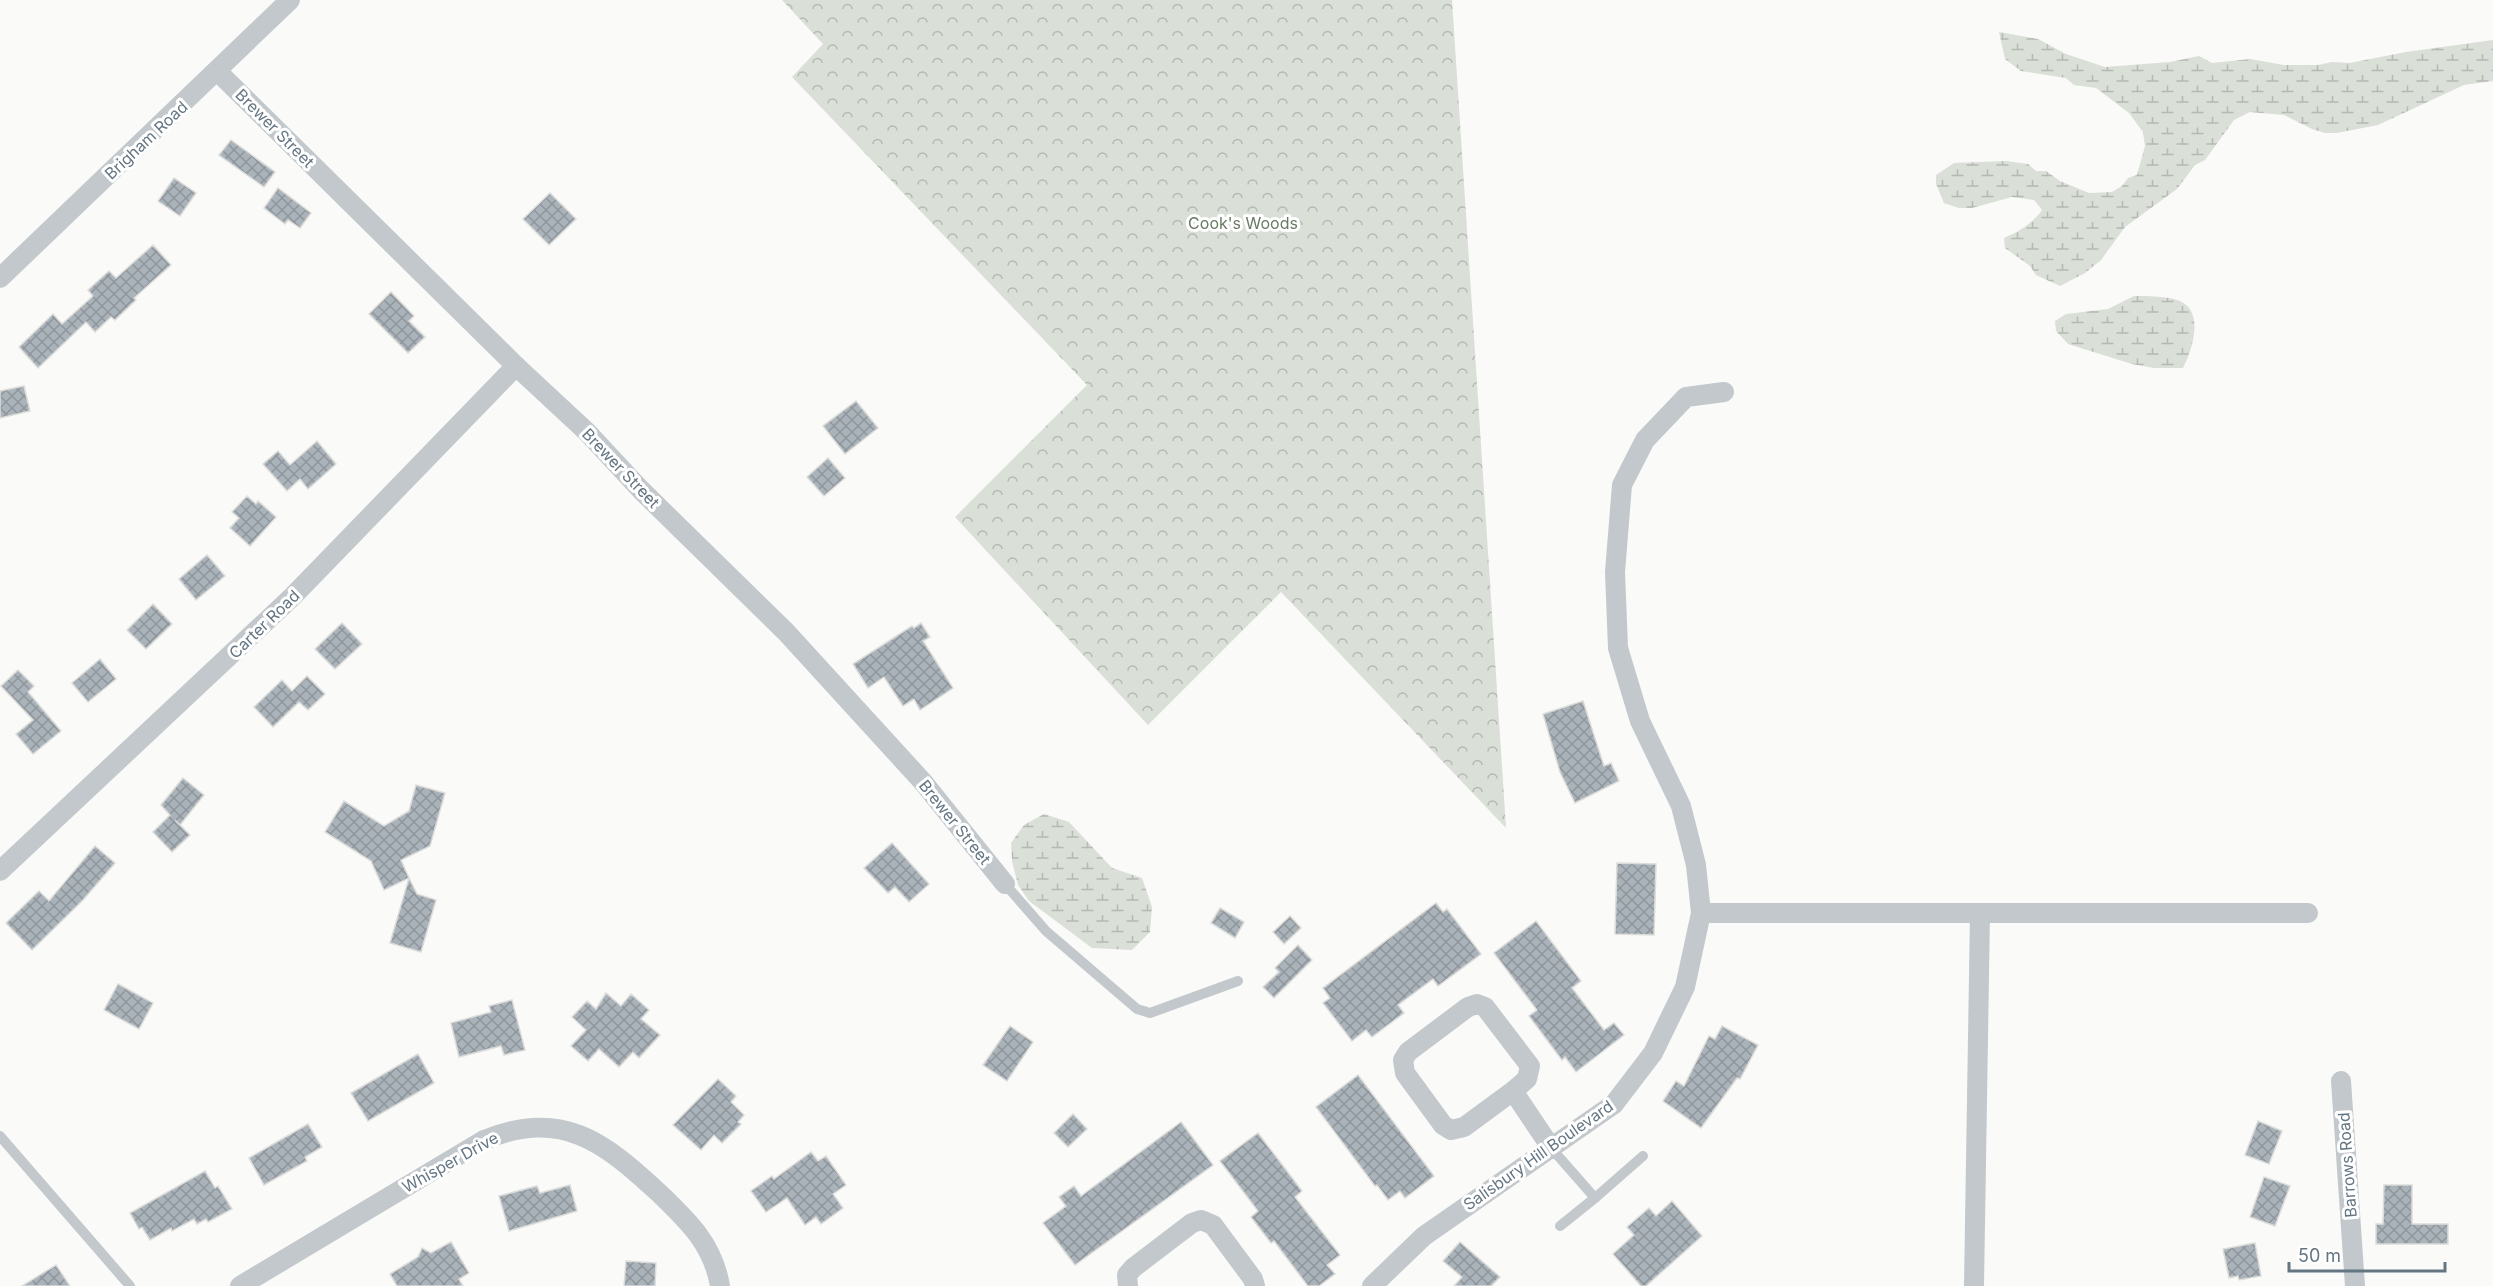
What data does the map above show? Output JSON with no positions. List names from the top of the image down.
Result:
{
  "streets": {
    "street": [
      "Brewer Street",
      "Brigham Road",
      "Carter Road",
      "Salisbury Hill Boulevard",
      "Whisper Drive",
      "Barrows Road"
    ]
  },
  "crossings": [
    ["Brewer Street", "Brigham Road"],
    ["Brewer Street", "Carter Road"]
  ],
  "parks": ["Cook's Woods"],
  "scale_bar": "50 m"
}
